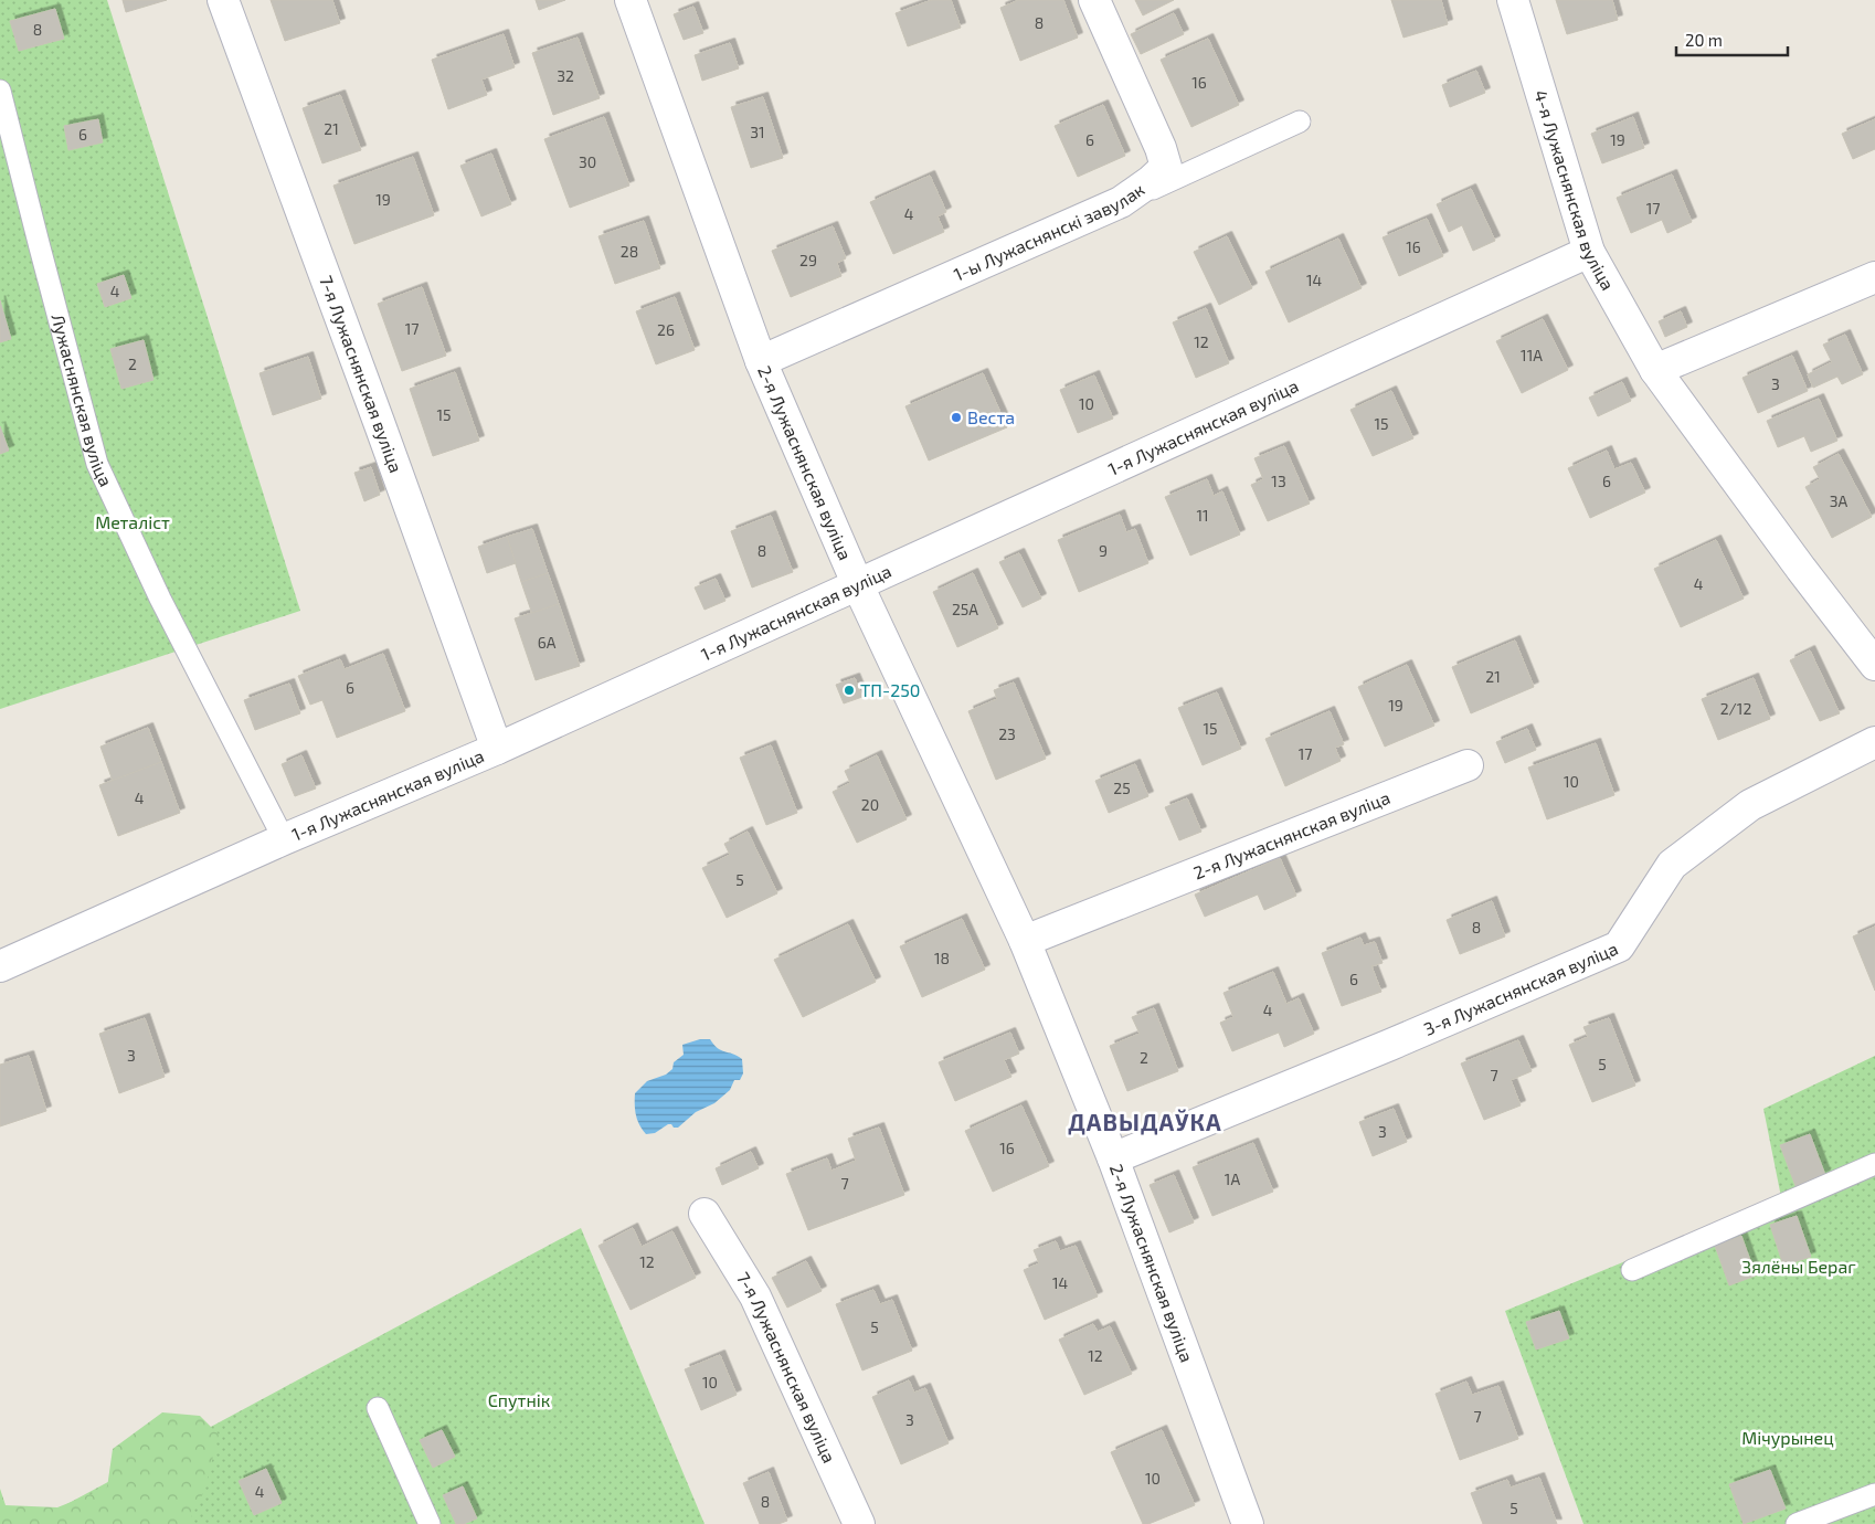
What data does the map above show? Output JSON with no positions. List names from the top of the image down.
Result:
{
  "streets": {
    "street": [
      "4-я Лужаснянская вуліца",
      "1-ы Лужаснянскі завулак",
      "7-я Лужаснянская вуліца",
      "1-я Лужаснянская вуліца",
      "2-я Лужаснянская вуліца",
      "3-я Лужаснянская вуліца"
    ],
    "lane": ["Лужаснянская вуліца"]
  },
  "crossings": [
    ["4-я Лужаснянская вуліца", "1-я Лужаснянская вуліца"],
    ["1-ы Лужаснянскі завулак", "2-я Лужаснянская вуліца"],
    ["7-я Лужаснянская вуліца", "1-я Лужаснянская вуліца"],
    ["Лужаснянская вуліца", "1-я Лужаснянская вуліца"],
    ["1-я Лужаснянская вуліца", "2-я Лужаснянская вуліца"],
    ["2-я Лужаснянская вуліца", "3-я Лужаснянская вуліца"]
  ],
  "districts": ["ДАВЫДАЎКА"],
  "parks": [
    "Металіст",
    "Зялёны Бераг",
    "Спутнік",
    "Мічурынец"
  ],
  "places": ["Веста", "ТП-250"],
  "house_numbers": [
    "8",
    "8",
    "32",
    "16",
    "21",
    "31",
    "6",
    "6",
    "19",
    "30",
    "19",
    "17",
    "4",
    "16",
    "28",
    "29",
    "14",
    "4",
    "17",
    "26",
    "12",
    "11А",
    "2",
    "3",
    "10",
    "15",
    "15",
    "13",
    "6",
    "3А",
    "11",
    "8",
    "9",
    "4",
    "25А",
    "6А",
    "21",
    "6",
    "19",
    "2/12",
    "15",
    "23",
    "17",
    "10",
    "25",
    "4",
    "20",
    "5",
    "8",
    "18",
    "6",
    "4",
    "3",
    "2",
    "5",
    "7",
    "3",
    "16",
    "1А",
    "7",
    "12",
    "14",
    "5",
    "12",
    "10",
    "7",
    "3",
    "10",
    "4",
    "8",
    "5"
  ],
  "scale_bar": "20 m"
}
